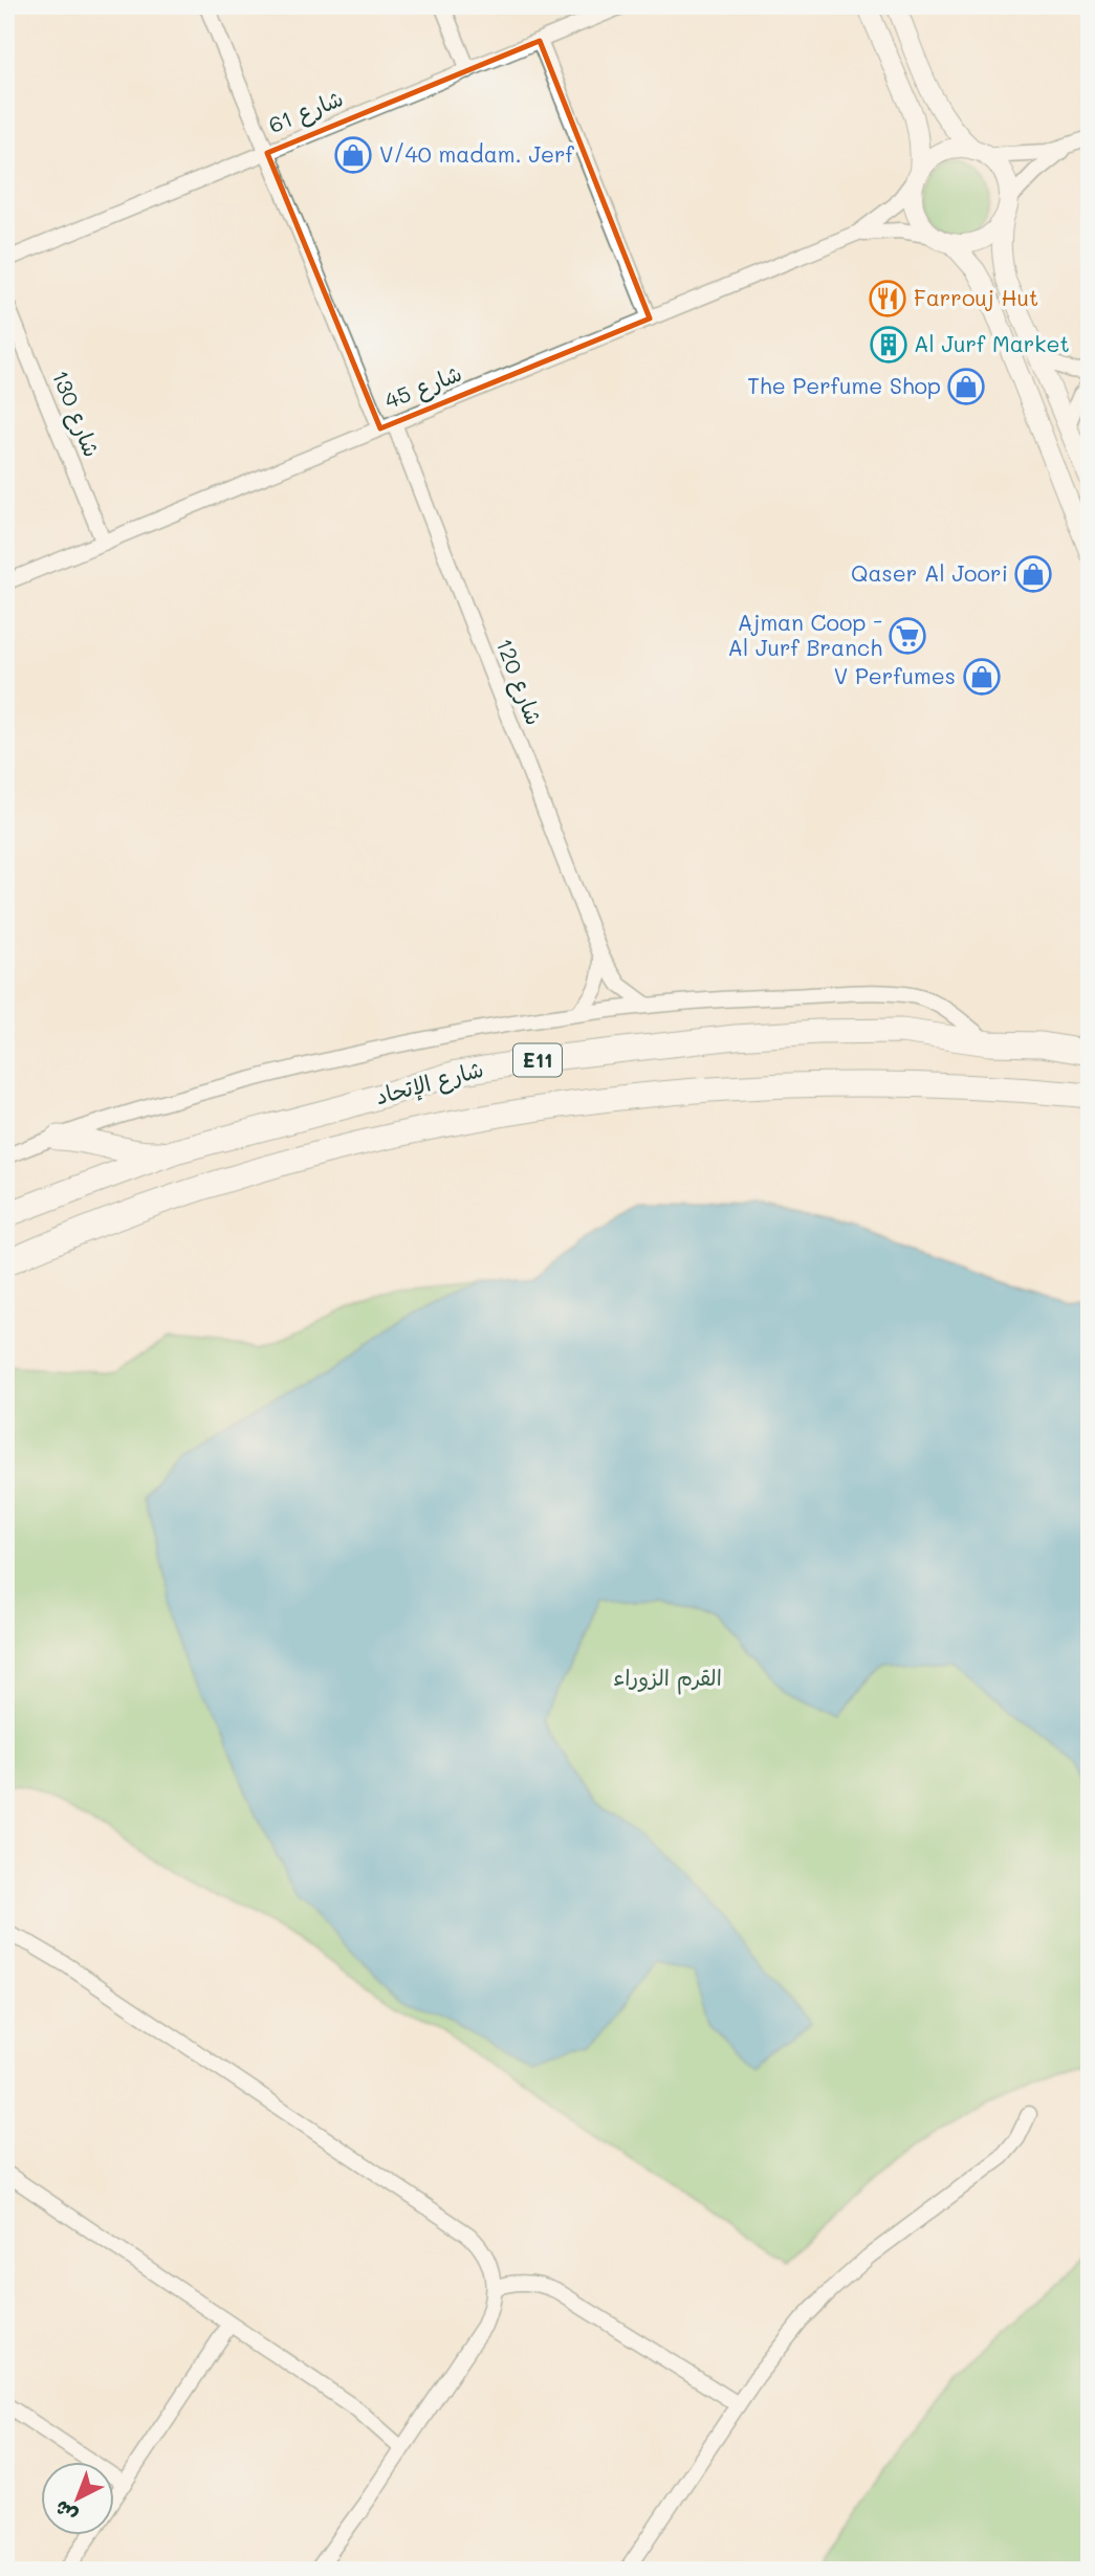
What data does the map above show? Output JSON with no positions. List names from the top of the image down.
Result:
{
  "streets": {
    "highway": ["E11", "شارع الإتحاد"],
    "street": [
      "شارع 61",
      "شارع 45",
      "شارع 130",
      "شارع 120"
    ]
  },
  "crossings": [
    ["شارع 61", "شارع 120"],
    ["شارع 45", "شارع 130"],
    ["شارع 45", "شارع 120"]
  ],
  "parks": ["القرم الزوراء"],
  "places": {
    "shop": [
      "V/40 madam. Jerf",
      "The Perfume Shop",
      "Qaser Al Joori",
      "V Perfumes"
    ],
    "restaurant": ["Farrouj Hut"],
    "building": ["Al Jurf Market"],
    "supermarket": ["Ajman Coop - Al Jurf Branch"]
  },
  "north": "bottom left"
}
